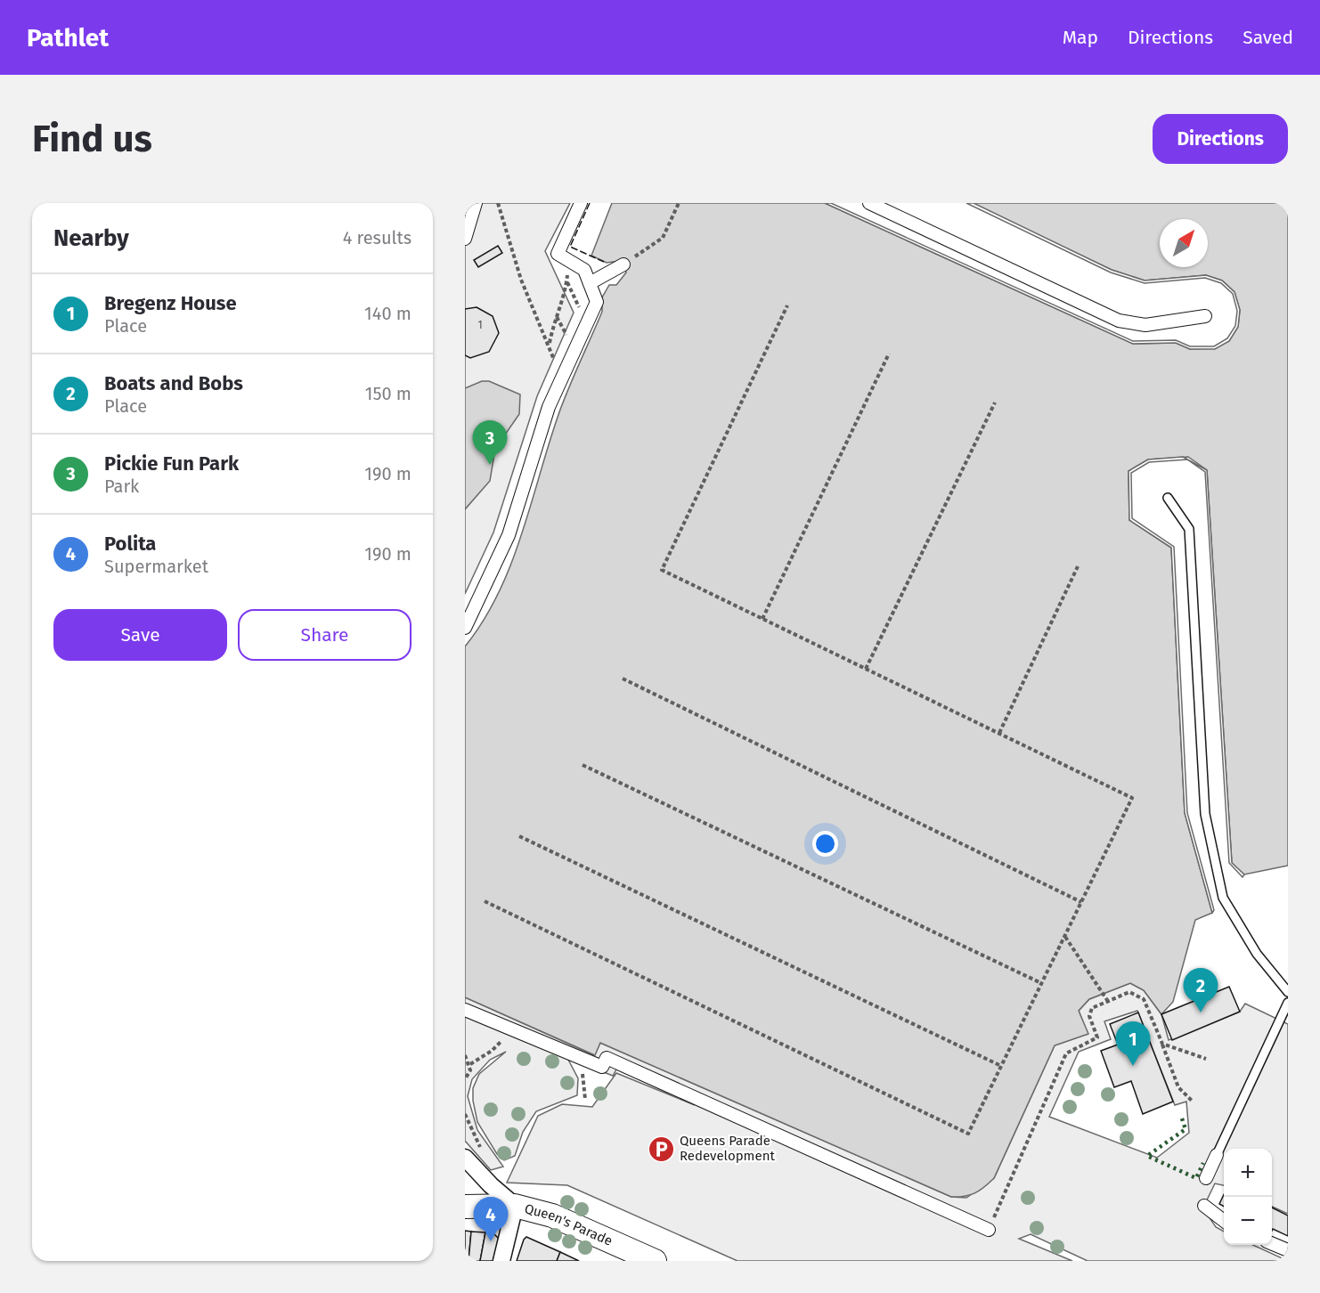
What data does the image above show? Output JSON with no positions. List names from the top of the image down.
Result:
{
  "streets": {
    "main road": ["Queen's Parade"]
  },
  "places": {
    "parking": ["Queens Parade Redevelopment"]
  },
  "house_numbers": ["1"],
  "north": "top right",
  "page": {
    "header": "Pathlet",
    "nav": ["Map", "Directions", "Saved"],
    "buttons": [
      "Directions",
      ["Save", "Share"]
    ],
    "title": "Find us",
    "heading": ["Nearby", "4 results"],
    "list": [
      {
        "mark": "1",
        "name": "Bregenz House",
        "note": "Place",
        "value": "140 m"
      },
      {
        "mark": "2",
        "name": "Boats and Bobs",
        "note": "Place",
        "value": "150 m"
      },
      {
        "mark": "3",
        "name": "Pickie Fun Park",
        "note": "Park",
        "value": "190 m"
      },
      {
        "mark": "4",
        "name": "Polita",
        "note": "Supermarket",
        "value": "190 m"
      }
    ],
    "pins": [
      "3",
      "2",
      "1",
      "4"
    ],
    "map_buttons": ["+", "−"]
  }
}
